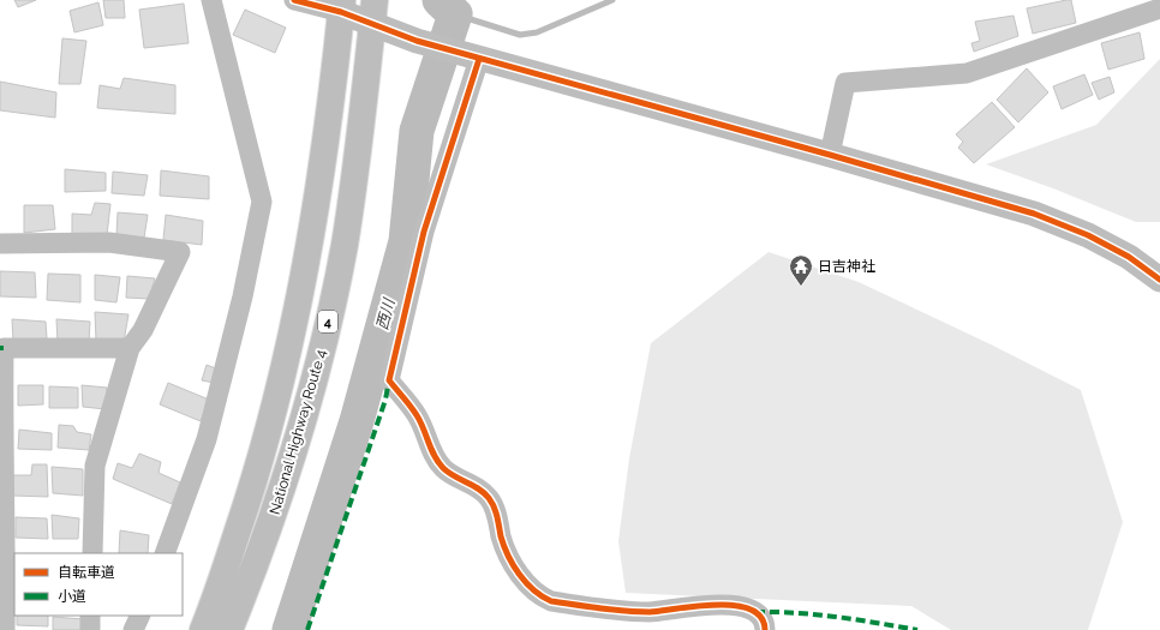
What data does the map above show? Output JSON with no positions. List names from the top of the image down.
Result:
{
  "streets": {
    "highway": ["4", "National Highway Route 4"]
  },
  "water": ["西川"],
  "places": {
    "temple": ["日吉神社"]
  },
  "legend": ["自転車道", "小道"]
}
